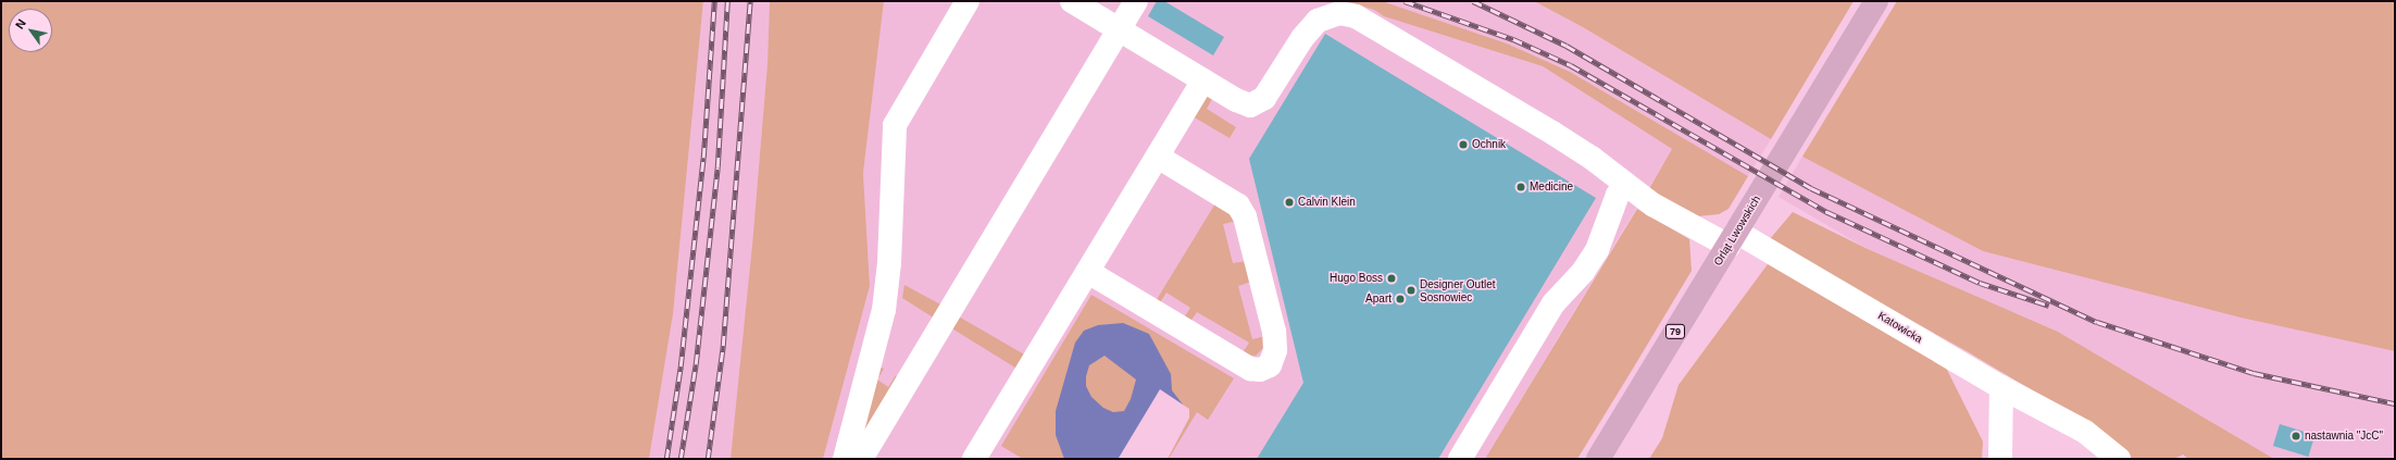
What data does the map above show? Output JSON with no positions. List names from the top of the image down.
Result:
{
  "streets": {
    "main road": ["Orląt Lwowskich", "79"],
    "lane": ["Katowicka"]
  },
  "crossings": [
    ["Orląt Lwowskich", "Katowicka"]
  ],
  "places": [
    "Ochnik",
    "Medicine",
    "Calvin Klein",
    "Hugo Boss",
    "Designer Outlet Sosnowiec",
    "Apart",
    "nastawnia \"JcC\""
  ],
  "north": "top left"
}
